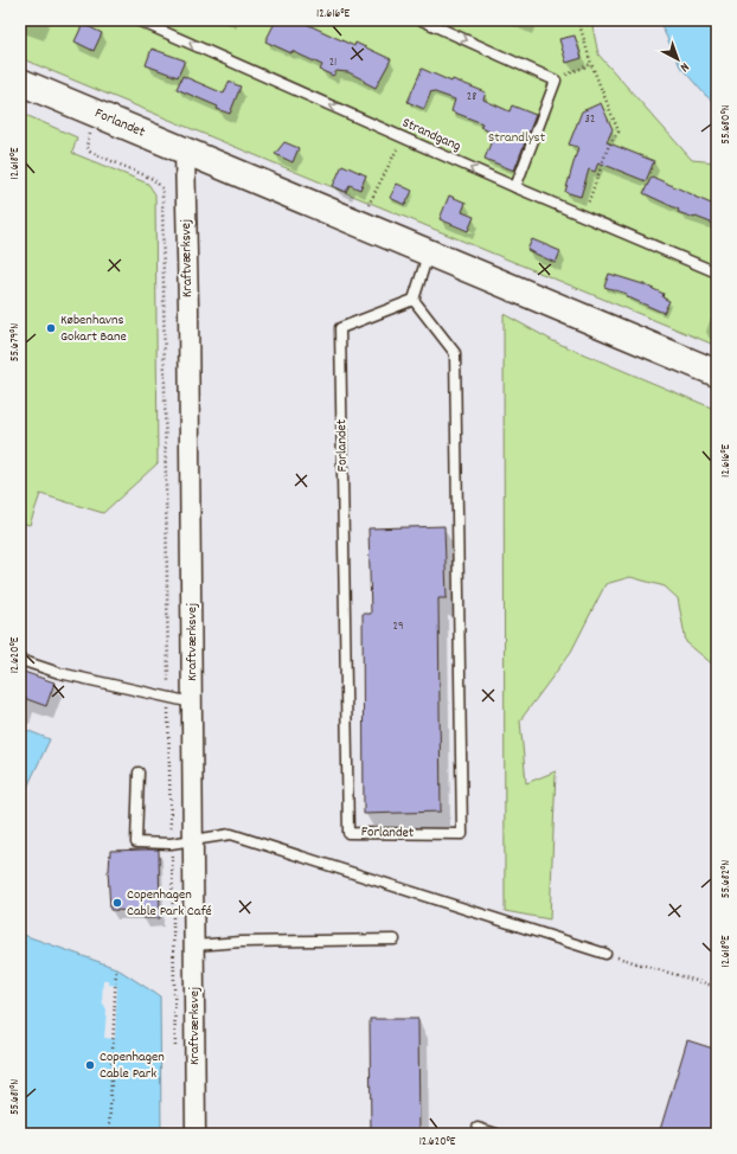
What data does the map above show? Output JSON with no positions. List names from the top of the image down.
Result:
{
  "streets": {
    "street": ["Forlandet", "Kraftværksvej"],
    "lane": ["Strandgang"]
  },
  "crossings": [
    ["Forlandet", "Kraftværksvej"]
  ],
  "one_way": ["Strandgang"],
  "parks": ["Strandlyst"],
  "places": ["Københavns Gokart Bane", "Copenhagen Cable Park Café", "Copenhagen Cable Park"],
  "house_numbers": [
    "21",
    "28",
    "32",
    "29"
  ],
  "north": "bottom right",
  "coordinates": [
    "12.616°E",
    "55.680°N",
    "12.618°E",
    "55.679°N",
    "12.620°E",
    "55.682°N",
    "55.681°N"
  ]
}
